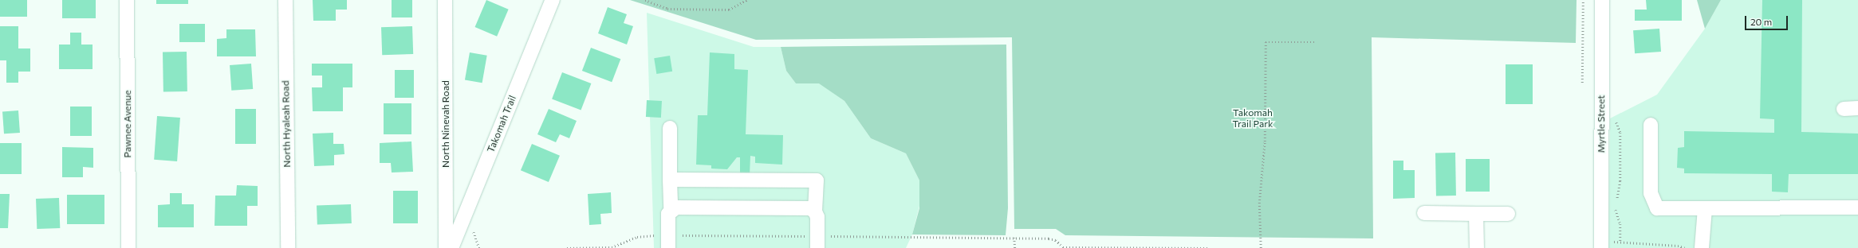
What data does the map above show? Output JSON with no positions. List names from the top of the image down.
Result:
{
  "streets": {
    "street": [
      "Pawnee Avenue",
      "North Hyaleah Road",
      "North Ninevah Road",
      "Takomah Trail",
      "Myrtle Street"
    ]
  },
  "parks": ["Takomah Trail Park"],
  "scale_bar": "20 m"
}
